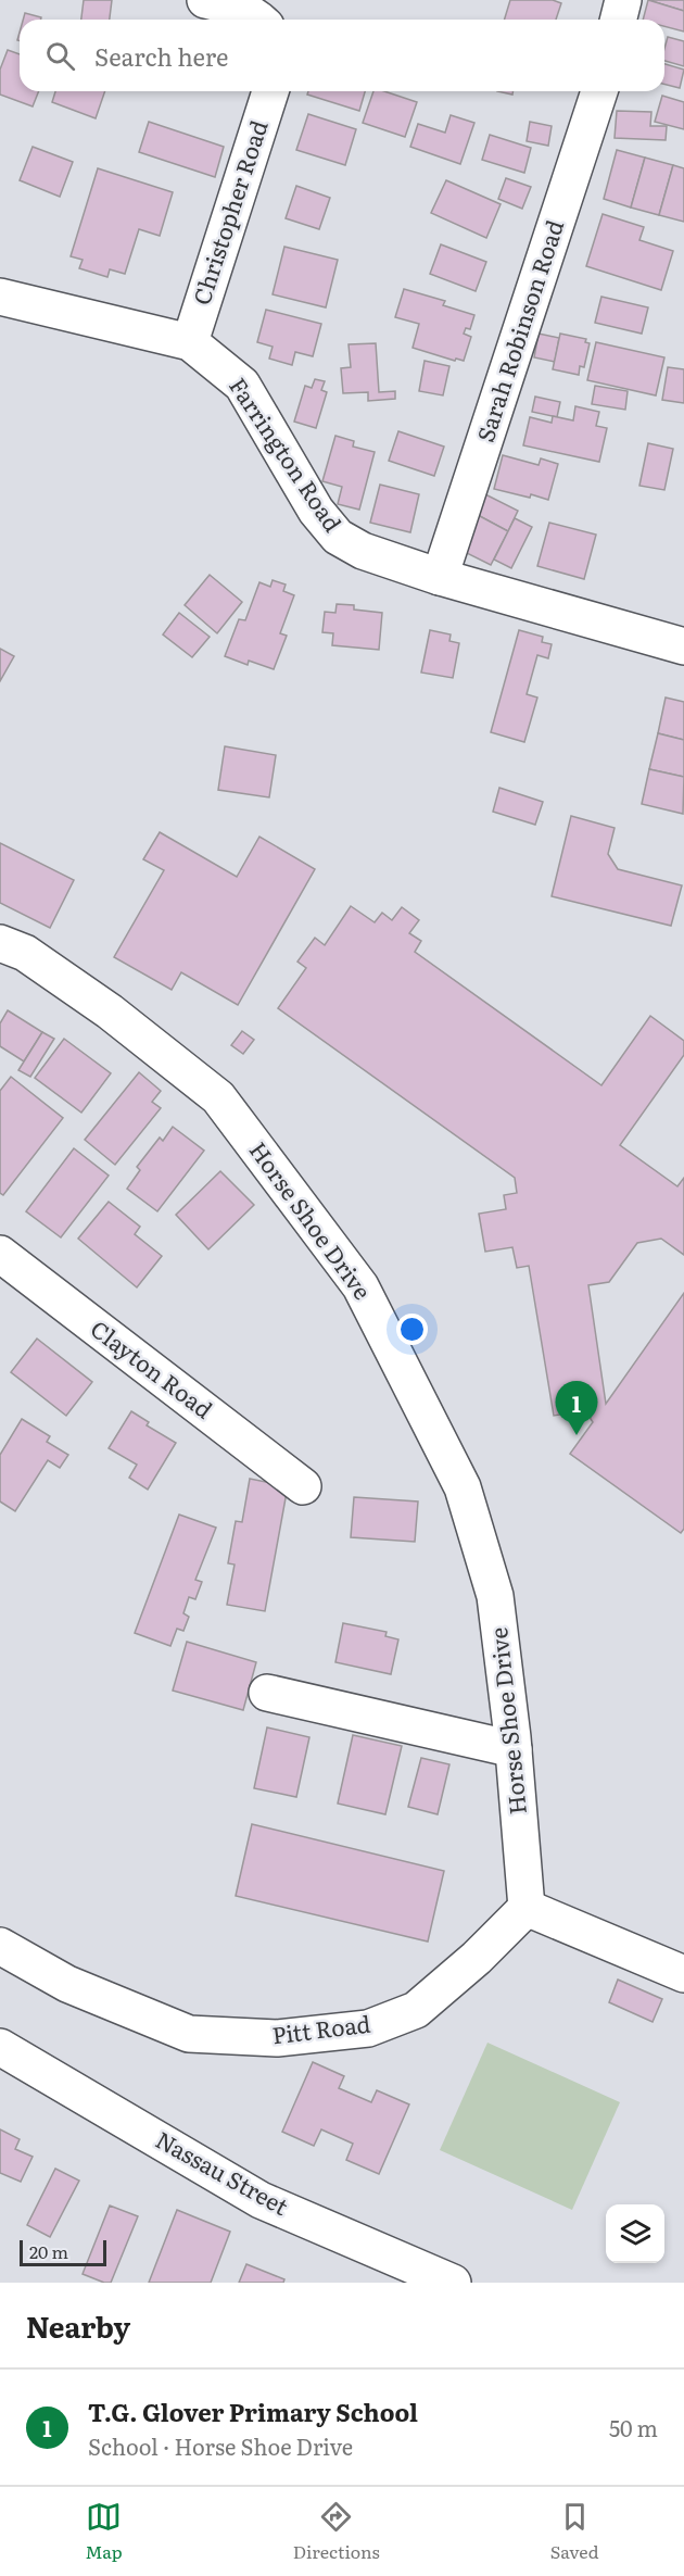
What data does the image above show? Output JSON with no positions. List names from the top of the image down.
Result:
{
  "streets": {
    "street": [
      "Christopher Road",
      "Sarah Robinson Road",
      "Farrington Road",
      "Horse Shoe Drive",
      "Clayton Road",
      "Pitt Road",
      "Nassau Street"
    ]
  },
  "crossings": [
    ["Christopher Road", "Farrington Road"],
    ["Sarah Robinson Road", "Farrington Road"],
    ["Horse Shoe Drive", "Pitt Road"]
  ],
  "scale_bar": "20 m",
  "page": {
    "search": "Search here",
    "pins": "1",
    "scale": "20 m",
    "heading": "Nearby",
    "list": [
      {
        "mark": "1",
        "name": "T.G. Glover Primary School",
        "note": "School · Horse Shoe Drive",
        "value": "50 m"
      }
    ],
    "nav": ["Map", "Directions", "Saved"]
  }
}
